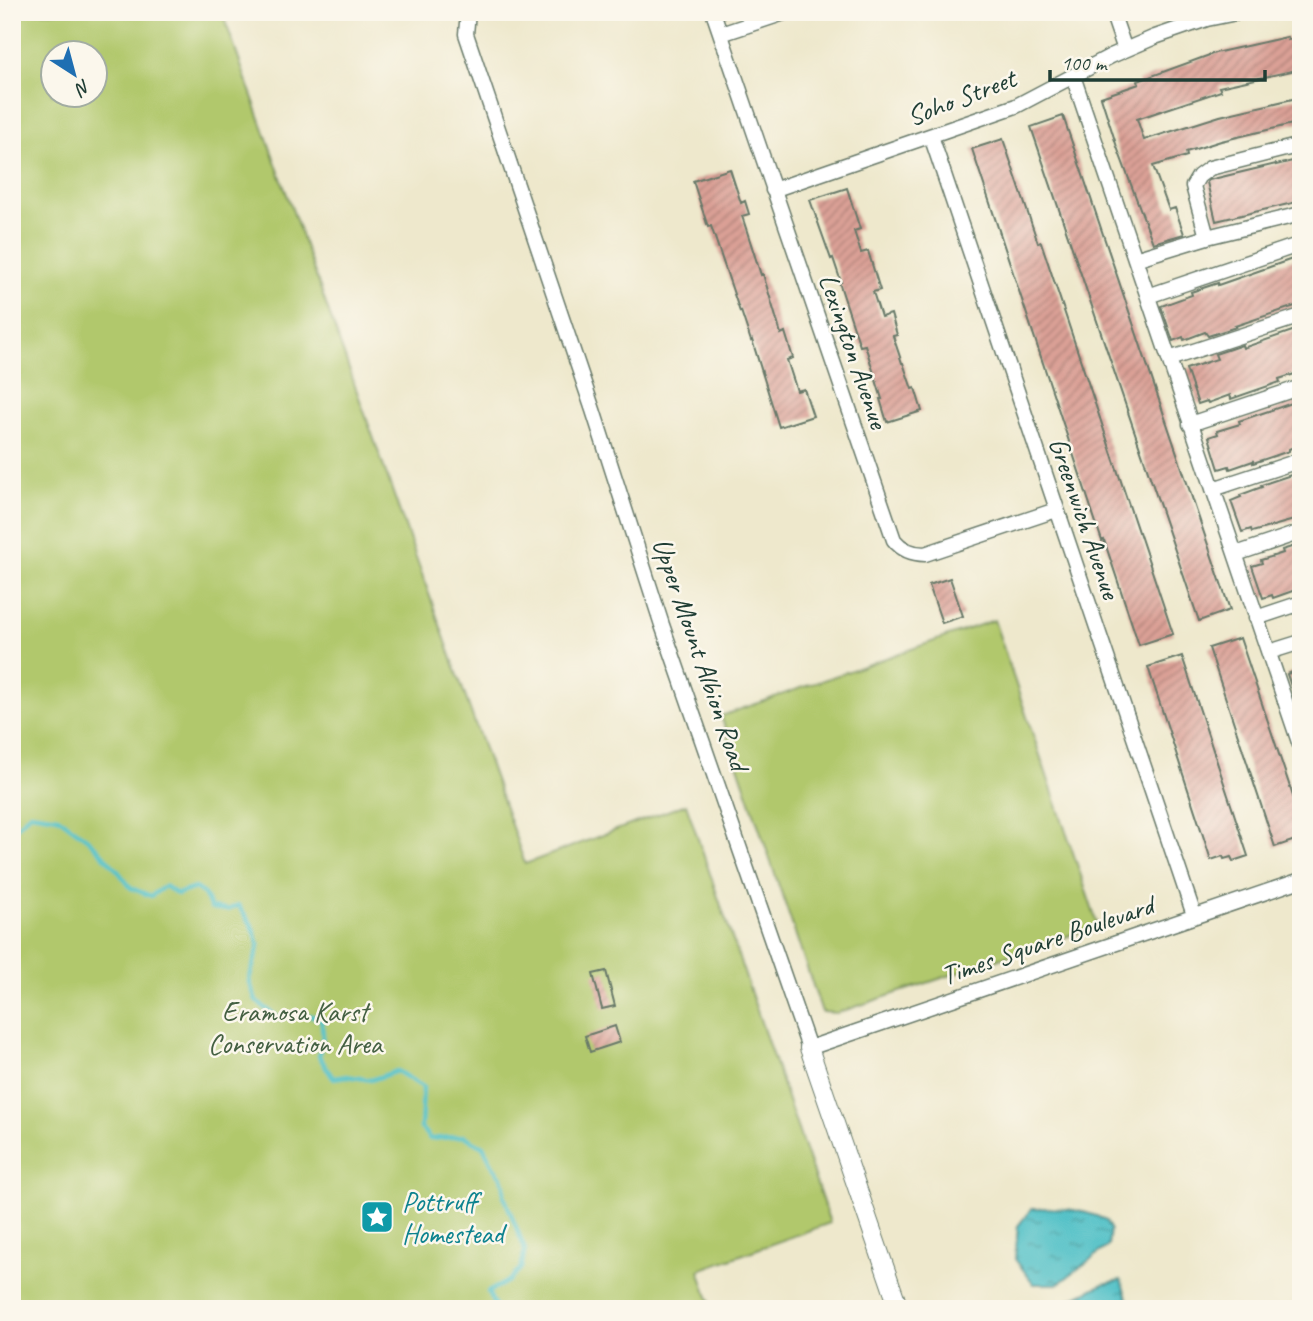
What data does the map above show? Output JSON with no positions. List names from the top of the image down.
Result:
{
  "streets": {
    "street": [
      "Soho Street",
      "Lexington Avenue",
      "Greenwich Avenue",
      "Upper Mount Albion Road",
      "Times Square Boulevard"
    ]
  },
  "crossings": [
    ["Soho Street", "Lexington Avenue"],
    ["Soho Street", "Greenwich Avenue"],
    ["Lexington Avenue", "Greenwich Avenue"],
    ["Greenwich Avenue", "Times Square Boulevard"],
    ["Upper Mount Albion Road", "Times Square Boulevard"]
  ],
  "parks": ["Eramosa Karst Conservation Area"],
  "places": {
    "place": ["Pottruff Homestead"]
  },
  "scale_bar": "100 m",
  "north": "bottom right"
}
